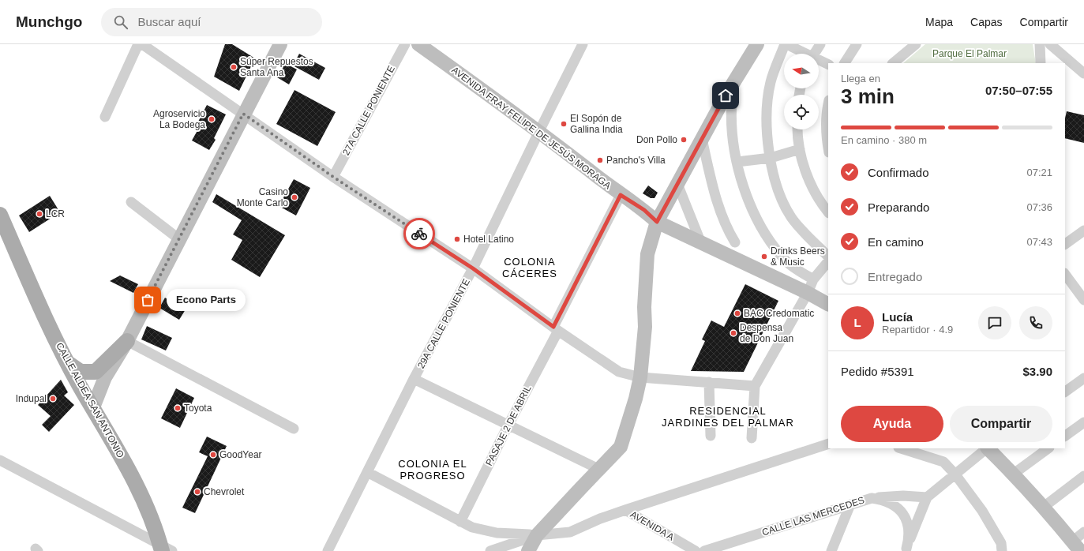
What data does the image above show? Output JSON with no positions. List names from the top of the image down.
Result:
{
  "streets": {
    "main road": ["CALLE ALDEA SAN ANTONIO"],
    "street": [
      "27A CALLE PONIENTE",
      "AVENIDA FRAY FELIPE DE JESÚS MORAGA",
      "29A CALLE PONIENTE",
      "PASAJE 2 DE ABRIL",
      "CALLE LAS MERCEDES",
      "AVENIDA A"
    ]
  },
  "crossings": [
    ["AVENIDA FRAY FELIPE DE JESÚS MORAGA", "29A CALLE PONIENTE"],
    ["AVENIDA FRAY FELIPE DE JESÚS MORAGA", "PASAJE 2 DE ABRIL"]
  ],
  "districts": ["COLONIA CÁCERES", "RESIDENCIAL JARDINES DEL PALMAR", "COLONIA EL PROGRESO"],
  "parks": ["Parque El Palmar"],
  "places": [
    "Súper Repuestos Santa Ana",
    "Agroservicio La Bodega",
    "El Sopón de Gallina India",
    "Don Pollo",
    "Pancho's Villa",
    "Casino Monte Carlo",
    "LCR",
    "Hotel Latino",
    "Drinks Beers & Music",
    "Econo Parts",
    "BAC Credomatic",
    "Despensa de Don Juan",
    "Indupal",
    "Toyota",
    "GoodYear",
    "Chevrolet"
  ],
  "north": "left",
  "page": {
    "header": "Munchgo",
    "search": "Buscar aquí",
    "nav": ["Mapa", "Capas", "Compartir"],
    "heading": ["3 min", "Llega en", "07:50–07:55"],
    "panel": [
      "Lucía",
      "Repartidor · 4.9",
      "Pedido #5391",
      "$3.90"
    ],
    "bar": "En camino · 380 m",
    "list": [
      ["Confirmado", "07:21"],
      ["Preparando", "07:36"],
      ["En camino", "07:43"],
      "Entregado"
    ],
    "bubble": "Econo Parts",
    "round": "L",
    "buttons": ["Ayuda", "Compartir"]
  }
}
